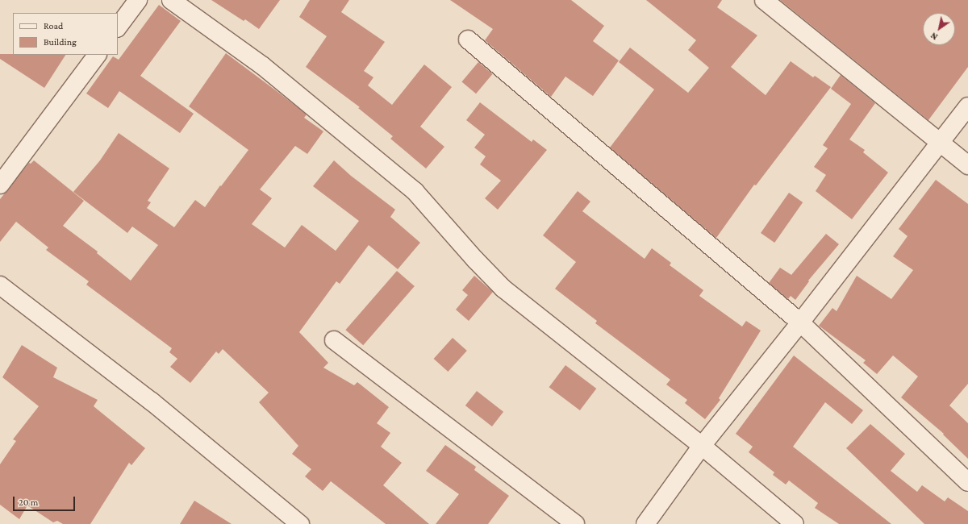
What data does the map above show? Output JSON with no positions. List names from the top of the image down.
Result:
{
  "legend": ["Road", "Building"],
  "scale_bar": "20 m",
  "north": "bottom left"
}
